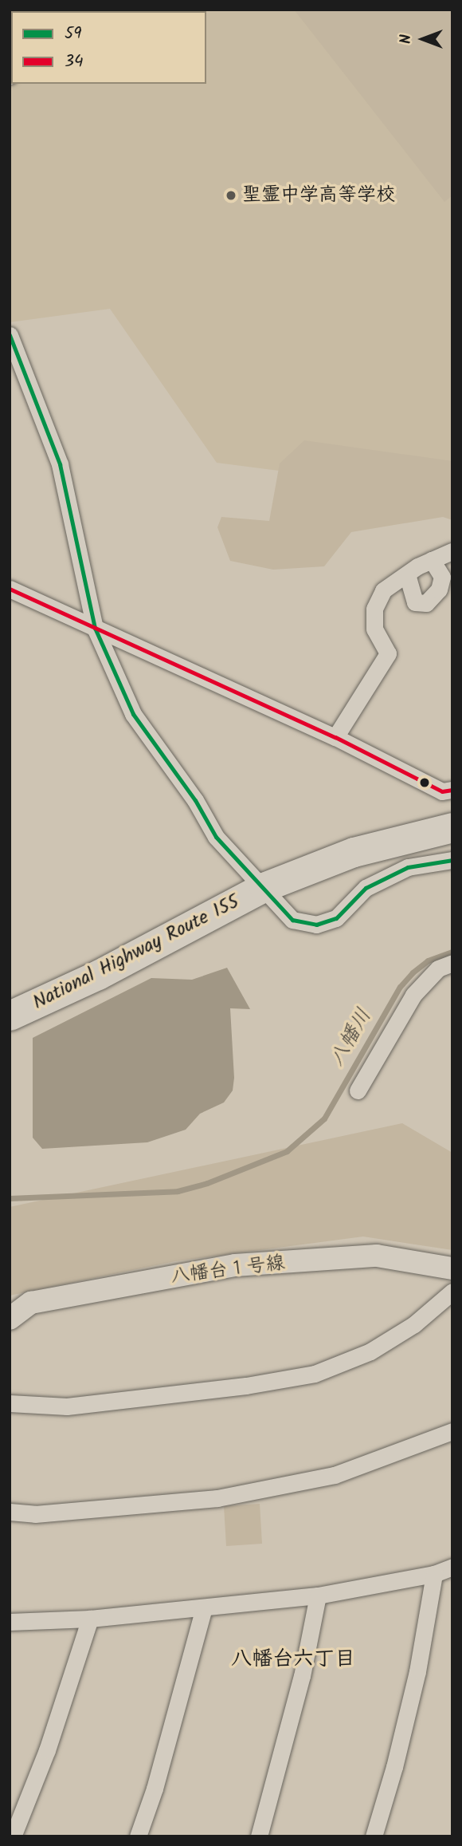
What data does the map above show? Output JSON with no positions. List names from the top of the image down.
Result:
{
  "streets": {
    "highway": ["National Highway Route 155"],
    "street": ["八幡台１号線"]
  },
  "districts": ["八幡台六丁目"],
  "water": ["八幡川"],
  "places": ["聖霊中学高等学校"],
  "lines": ["transit line 59", "transit line 34"],
  "legend": ["59", "34"],
  "north": "left"
}
